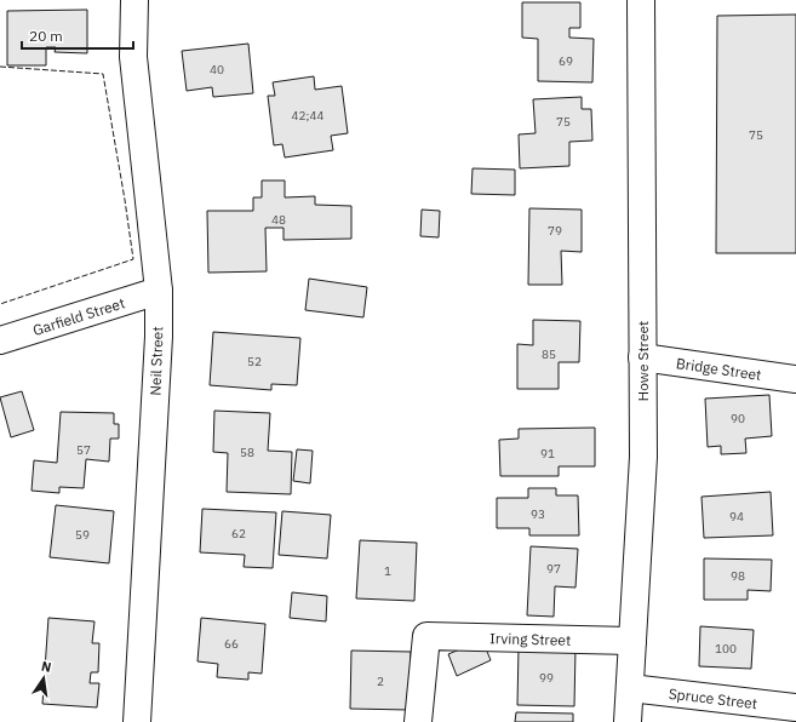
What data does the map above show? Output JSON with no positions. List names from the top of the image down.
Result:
{
  "streets": {
    "street": [
      "Garfield Street",
      "Neil Street",
      "Howe Street",
      "Bridge Street",
      "Irving Street",
      "Spruce Street"
    ]
  },
  "crossings": [
    ["Garfield Street", "Neil Street"],
    ["Howe Street", "Bridge Street"],
    ["Howe Street", "Irving Street"],
    ["Howe Street", "Spruce Street"]
  ],
  "house_numbers": [
    "69",
    "40",
    "42;44",
    "75",
    "75",
    "48",
    "79",
    "85",
    "52",
    "90",
    "57",
    "58",
    "91",
    "93",
    "94",
    "62",
    "59",
    "97",
    "1",
    "98",
    "66",
    "100",
    "99",
    "2"
  ],
  "scale_bar": "20 m",
  "north": "top"
}
